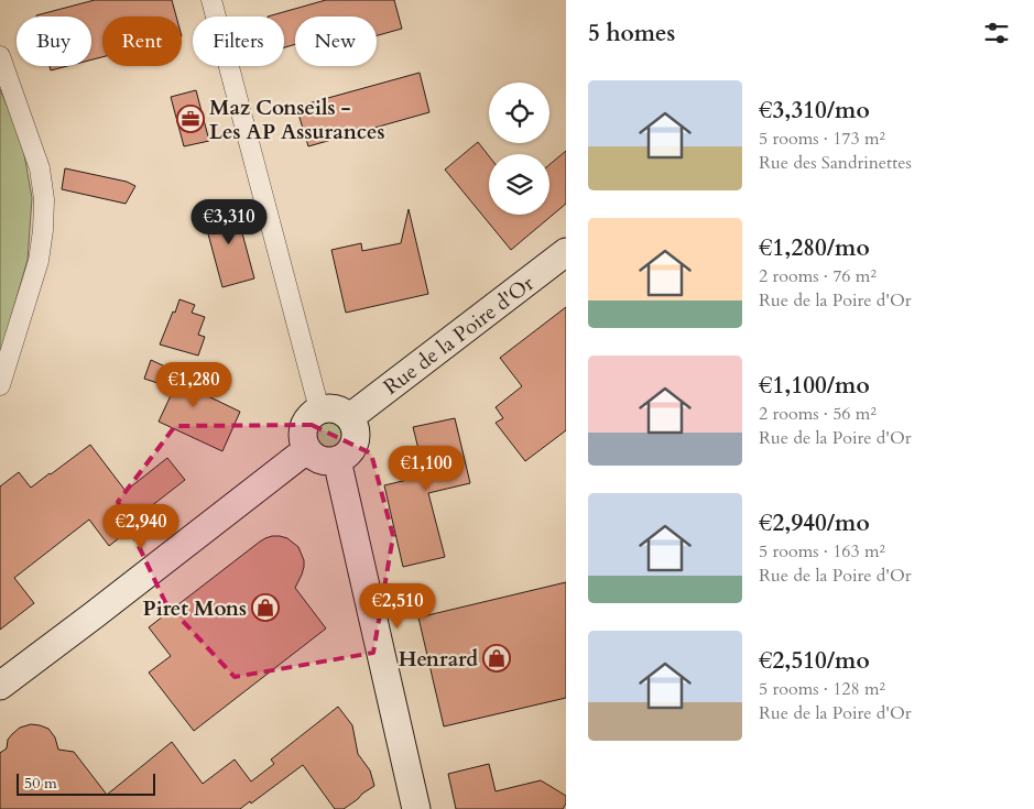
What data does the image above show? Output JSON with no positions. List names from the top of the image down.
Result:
{
  "streets": {
    "street": ["Rue de la Poire d'Or"]
  },
  "places": {
    "office": ["Maz Conseils - Les AP Assurances"],
    "shop": ["Piret Mons", "Henrard"]
  },
  "scale_bar": "50 m",
  "page": {
    "heading": "5 homes",
    "chip": [
      "Buy",
      "Rent",
      "Filters",
      "New"
    ],
    "list": [
      {
        "name": "€3,310/mo",
        "note": "5 rooms · 173 m² · Rue des Sandrinettes"
      },
      {
        "name": "€1,280/mo",
        "note": "2 rooms · 76 m² · Rue de la Poire d'Or"
      },
      {
        "name": "€1,100/mo",
        "note": "2 rooms · 56 m² · Rue de la Poire d'Or"
      },
      {
        "name": "€2,940/mo",
        "note": "5 rooms · 163 m² · Rue de la Poire d'Or"
      },
      {
        "name": "€2,510/mo",
        "note": "5 rooms · 128 m² · Rue de la Poire d'Or"
      }
    ],
    "price": [
      "€3,310",
      "€1,280",
      "€1,100",
      "€2,940",
      "€2,510"
    ],
    "scale": "50 m"
  }
}
